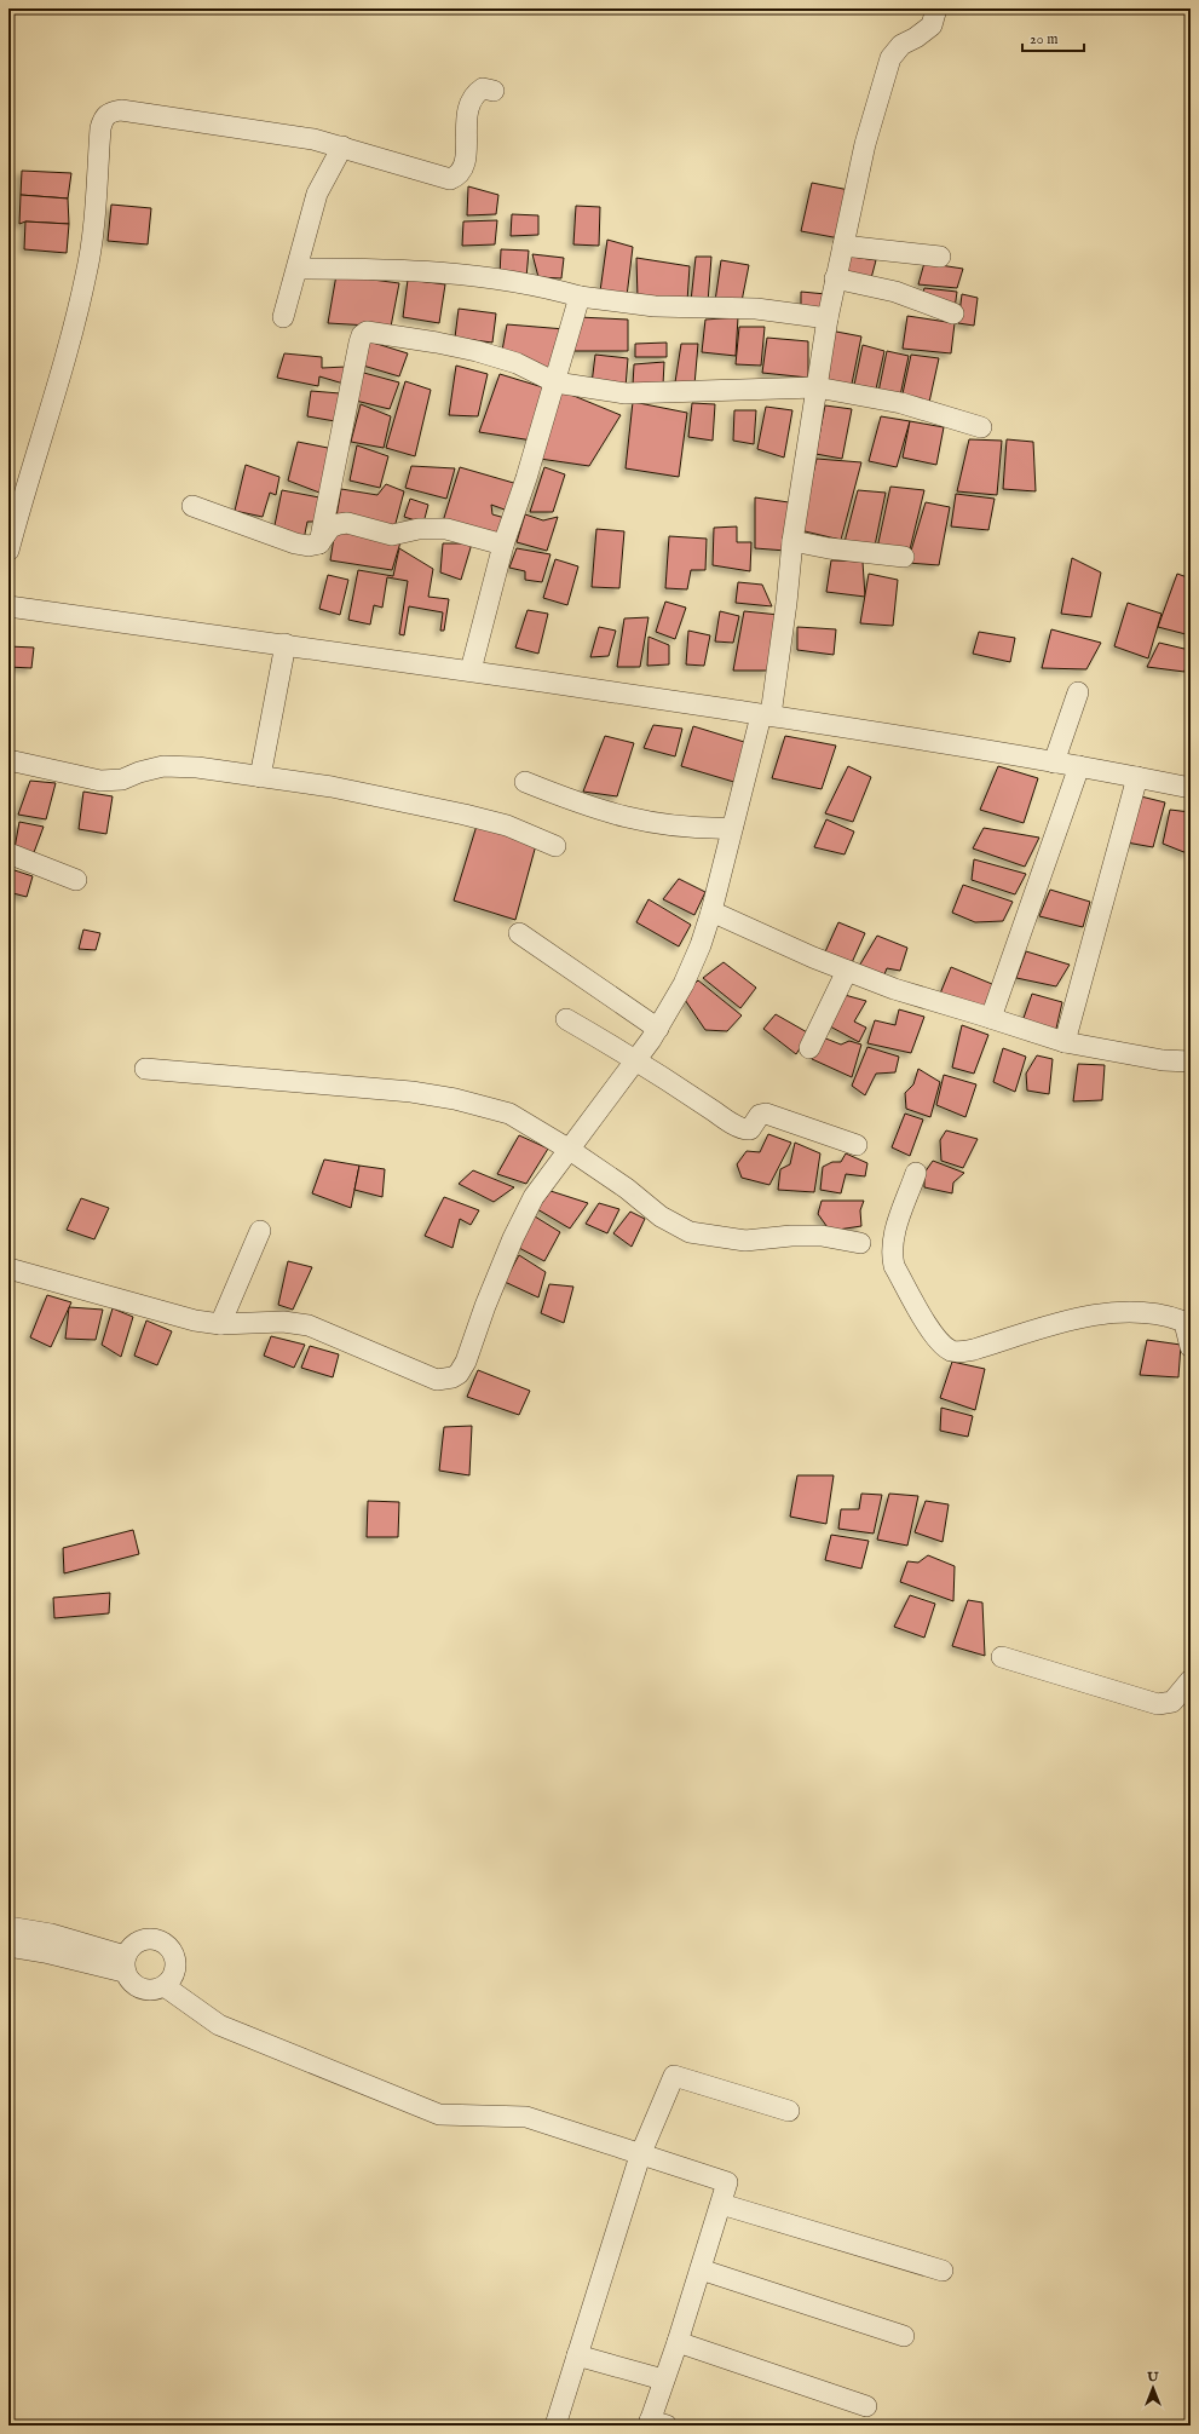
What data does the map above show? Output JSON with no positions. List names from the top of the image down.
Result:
{
  "scale_bar": "20 m",
  "north": "top"
}
